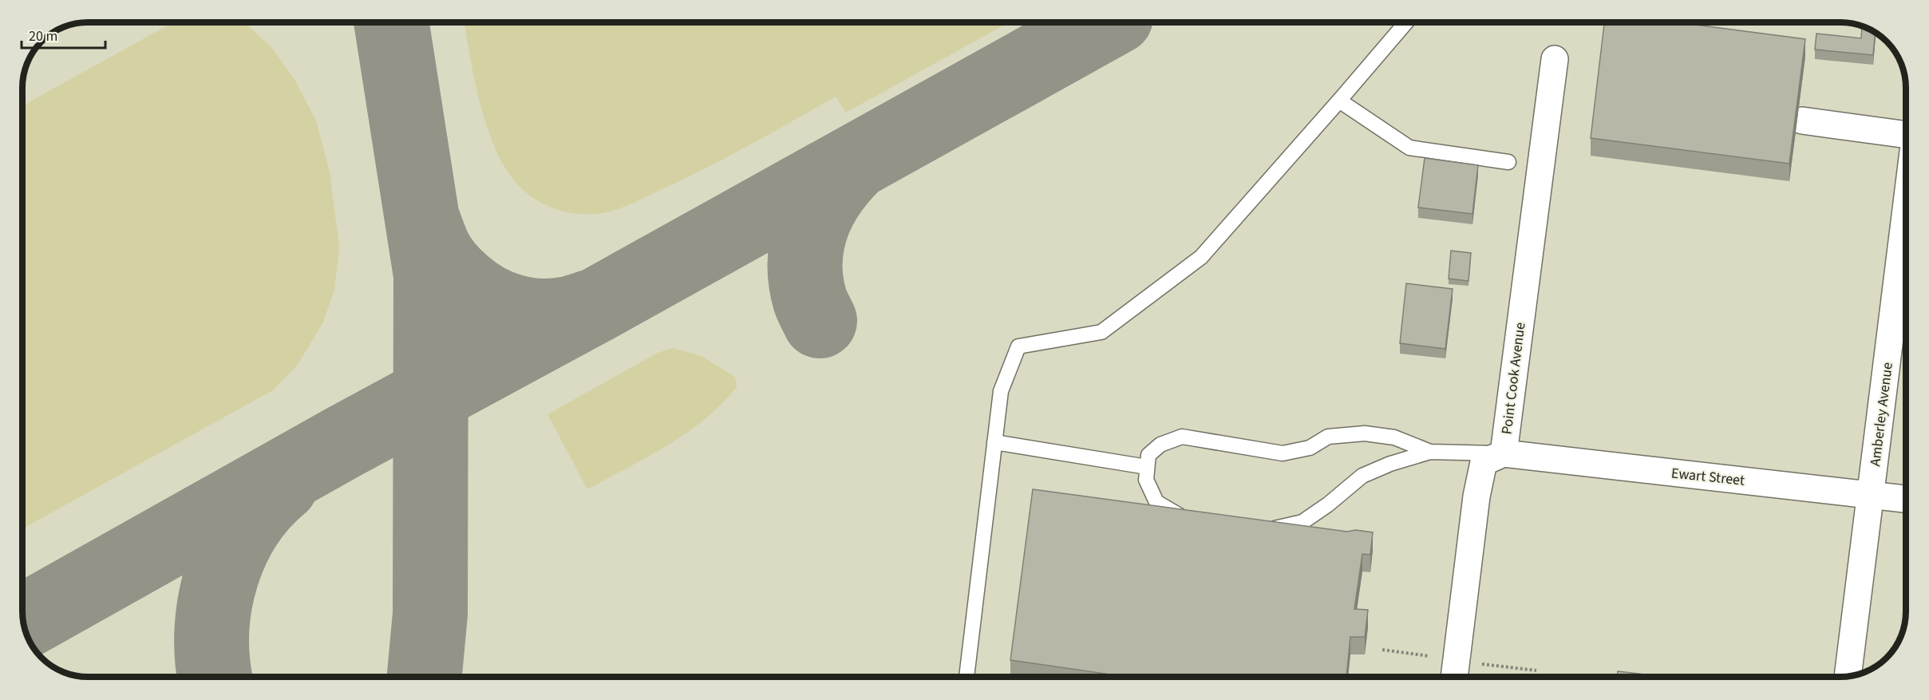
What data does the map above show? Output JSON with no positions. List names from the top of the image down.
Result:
{
  "streets": {
    "street": ["Point Cook Avenue", "Amberley Avenue", "Ewart Street"]
  },
  "crossings": [
    ["Point Cook Avenue", "Ewart Street"],
    ["Amberley Avenue", "Ewart Street"]
  ],
  "scale_bar": "20 m"
}
